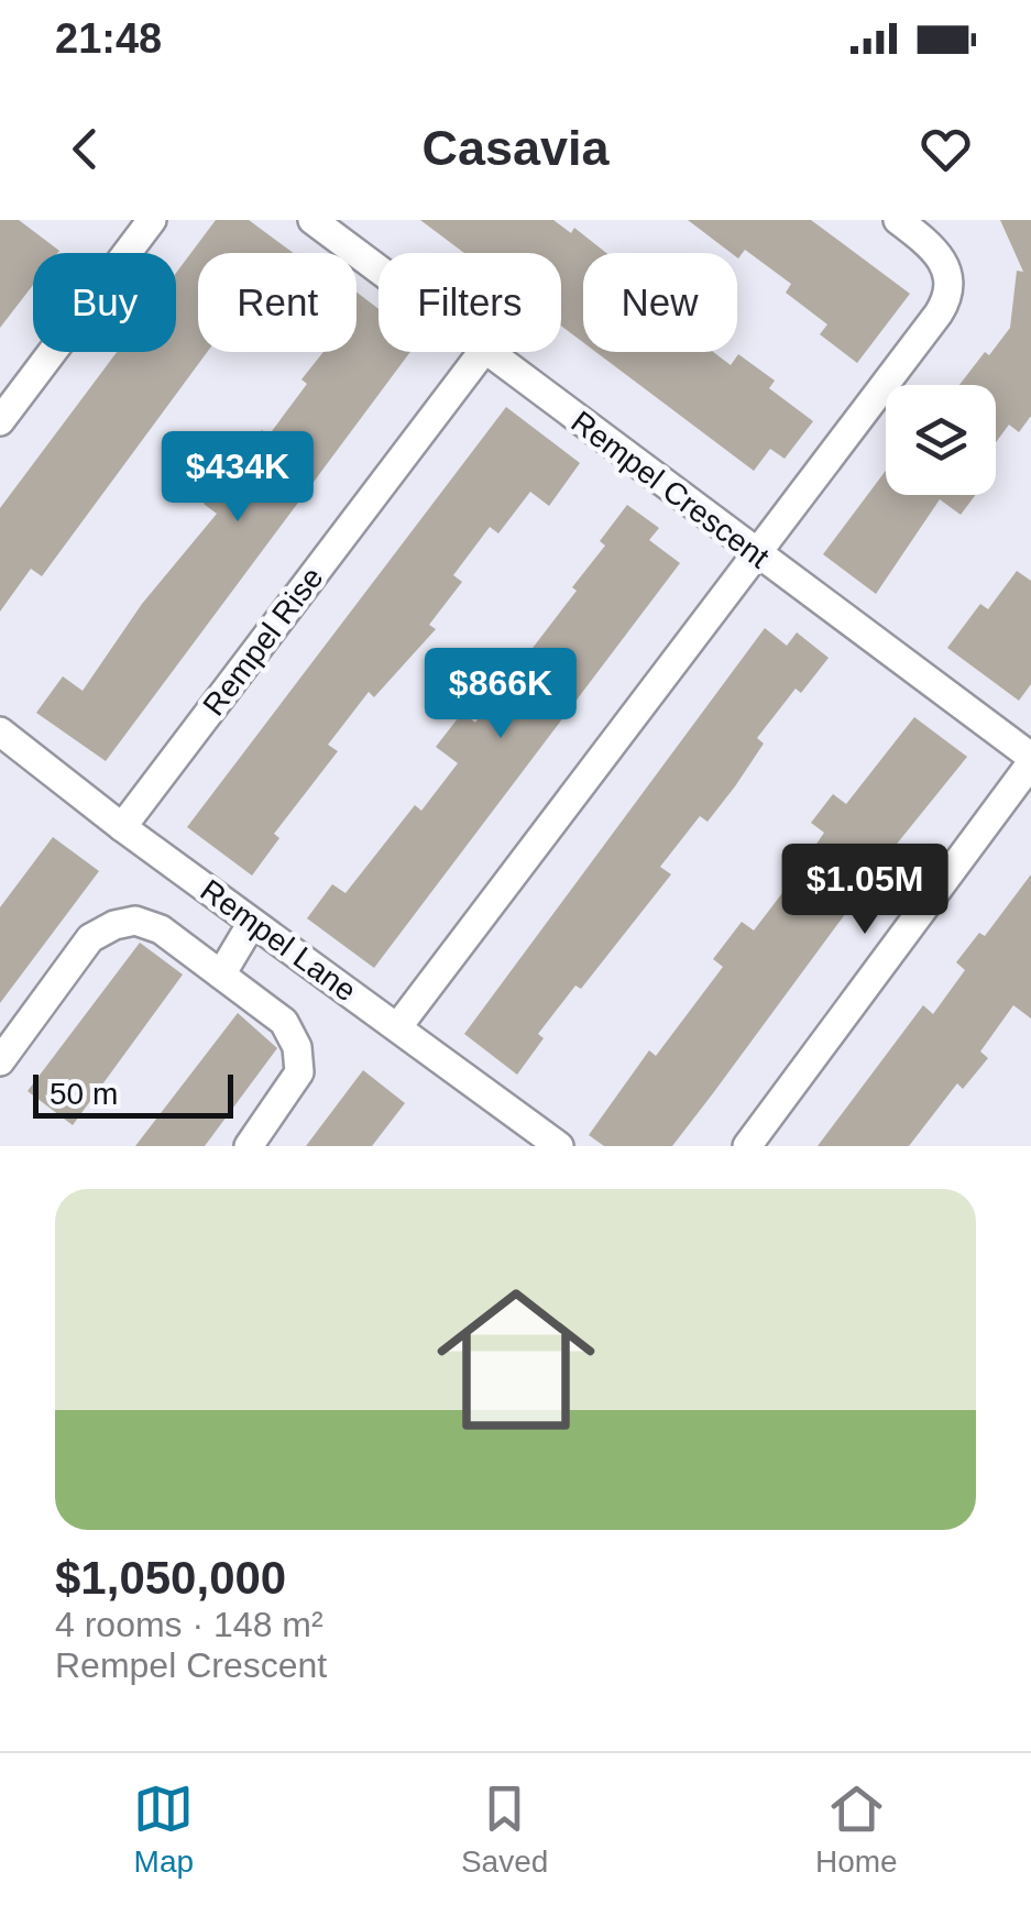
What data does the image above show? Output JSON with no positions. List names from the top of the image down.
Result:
{
  "streets": {
    "street": ["Rempel Crescent", "Rempel Rise", "Rempel Lane"]
  },
  "crossings": [
    ["Rempel Rise", "Rempel Lane"]
  ],
  "scale_bar": "50 m",
  "page": {
    "status": "21:48",
    "header": "Casavia",
    "chip": [
      "Buy",
      "Rent",
      "Filters",
      "New"
    ],
    "price": ["$434K", "$866K", "$1.05M"],
    "scale": "50 m",
    "list": [
      {
        "name": "$1,050,000",
        "note": "4 rooms · 148 m² · Rempel Crescent"
      }
    ],
    "tabs": ["Map", "Saved", "Home"]
  }
}
